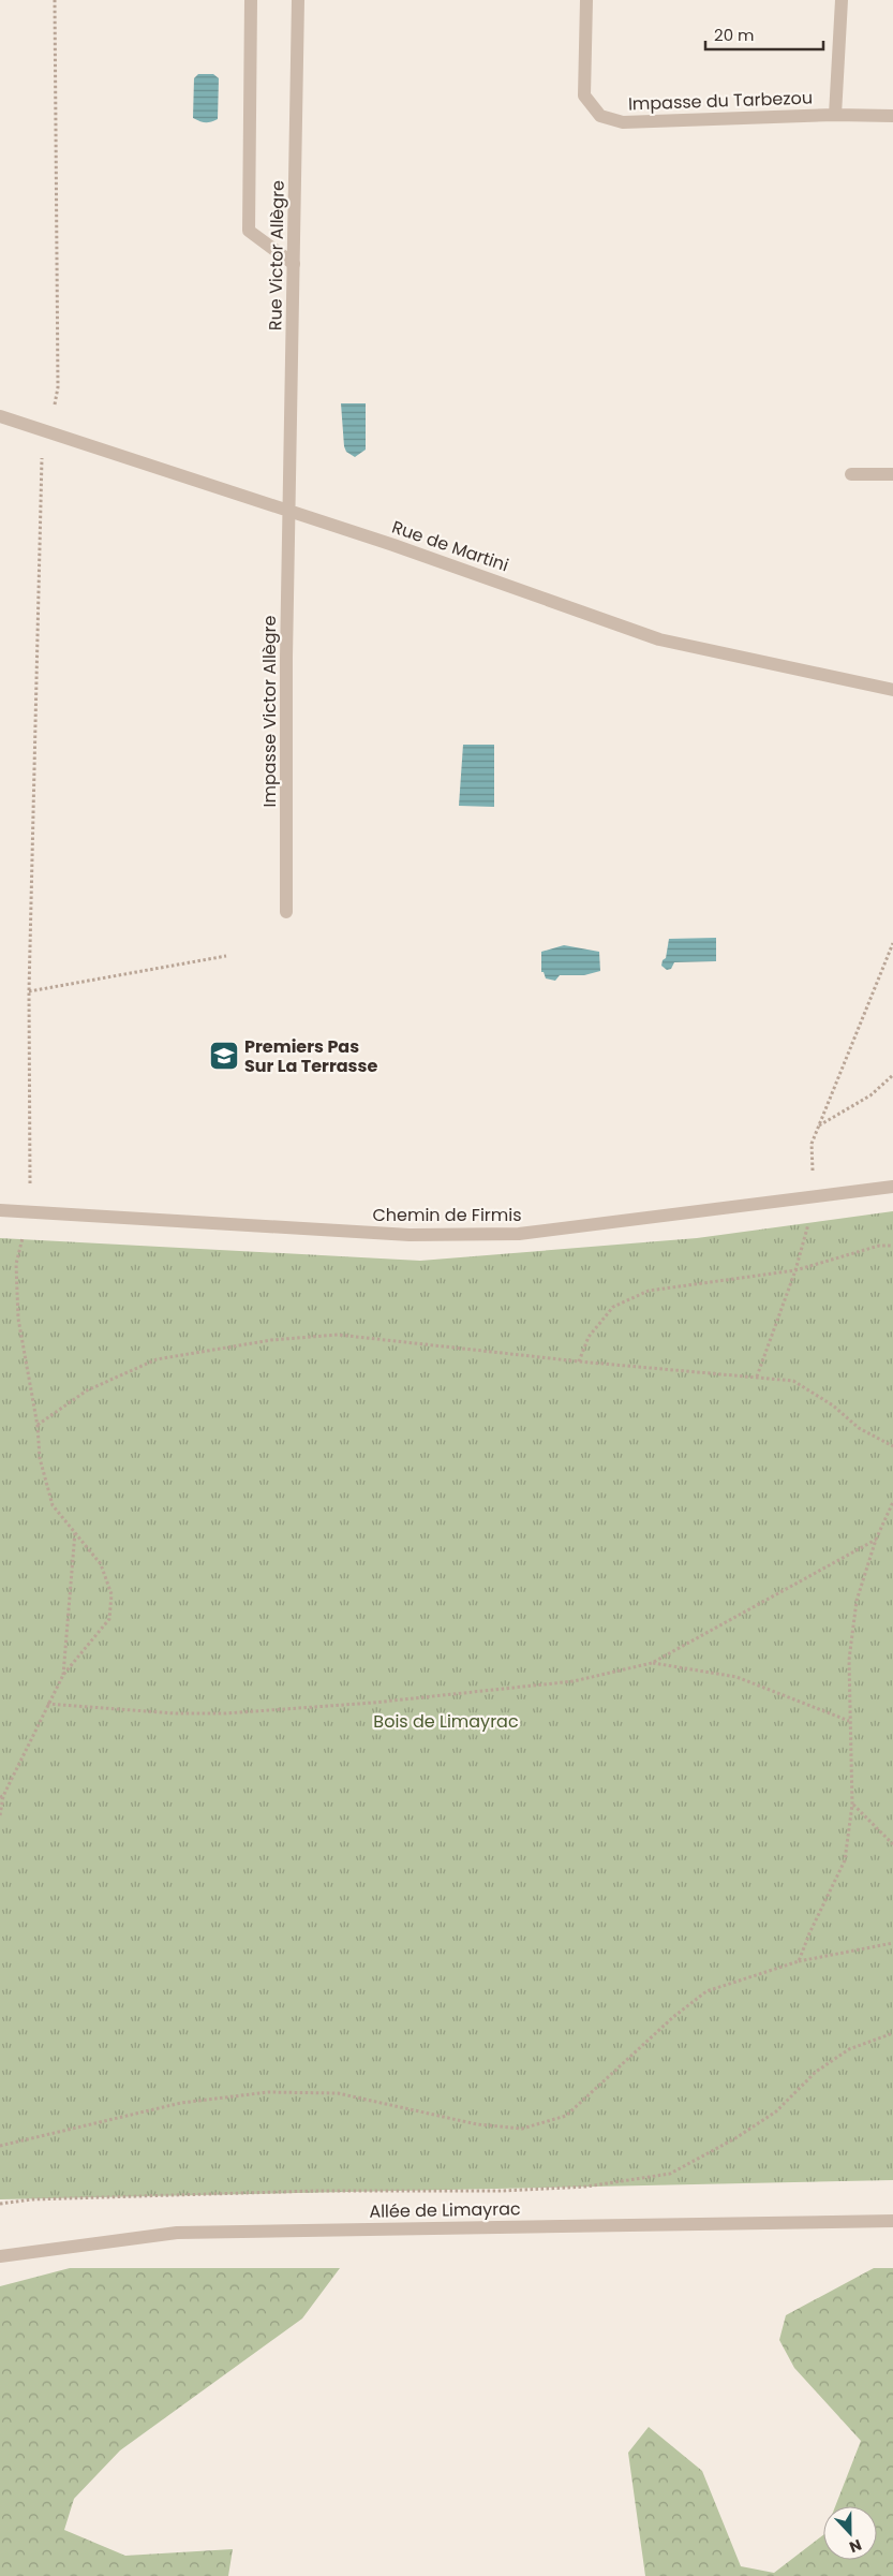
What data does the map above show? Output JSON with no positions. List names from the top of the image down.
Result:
{
  "streets": {
    "street": [
      "Impasse du Tarbezou",
      "Rue Victor Allègre",
      "Rue de Martini",
      "Impasse Victor Allègre",
      "Chemin de Firmis",
      "Allée de Limayrac"
    ]
  },
  "crossings": [
    ["Rue Victor Allègre", "Rue de Martini"],
    ["Rue Victor Allègre", "Impasse Victor Allègre"],
    ["Rue de Martini", "Impasse Victor Allègre"]
  ],
  "parks": ["Bois de Limayrac"],
  "places": {
    "school or university": ["Premiers Pas Sur La Terrasse"]
  },
  "scale_bar": "20 m",
  "north": "bottom"
}
